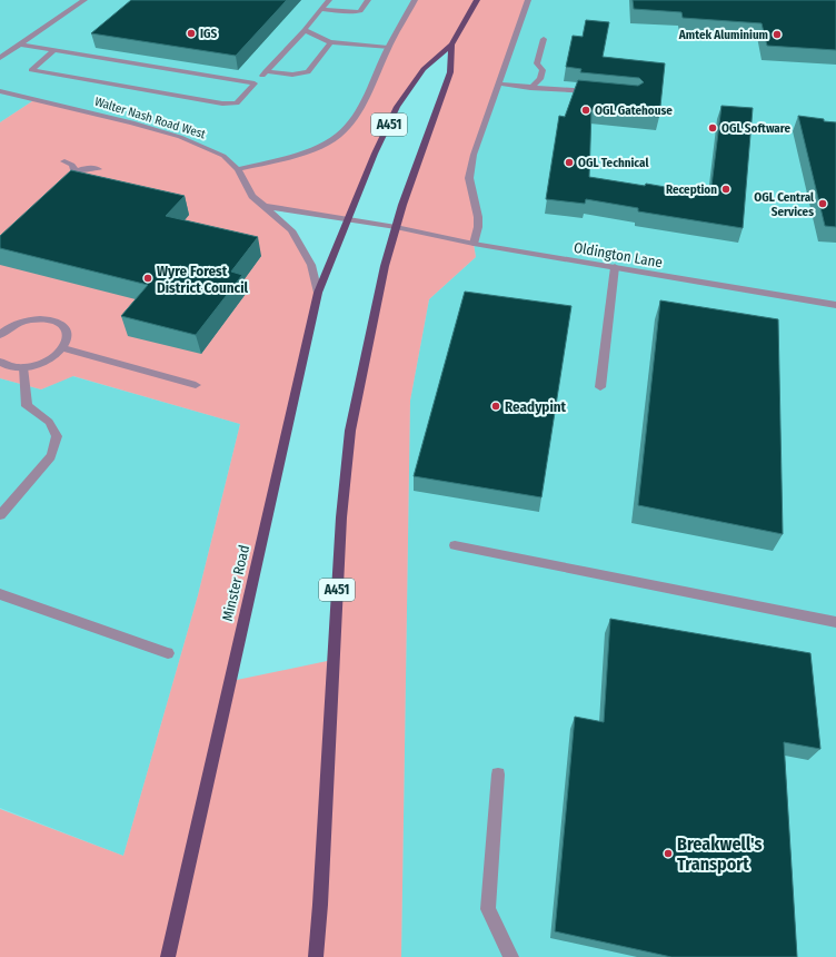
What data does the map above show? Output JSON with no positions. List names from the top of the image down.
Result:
{
  "streets": {
    "main road": ["A451", "Minster Road"],
    "street": ["Walter Nash Road West", "Oldington Lane"]
  },
  "crossings": [
    ["Walter Nash Road West", "Minster Road"],
    ["A451", "Oldington Lane"],
    ["A451", "Minster Road"],
    ["Oldington Lane", "Minster Road"]
  ],
  "places": [
    "IGS",
    "Amtek Aluminium",
    "OGL Gatehouse",
    "OGL Software",
    "OGL Technical",
    "Reception",
    "OGL Central Services",
    "Wyre Forest District Council",
    "Readypint",
    "Breakwell's Transport"
  ]
}
